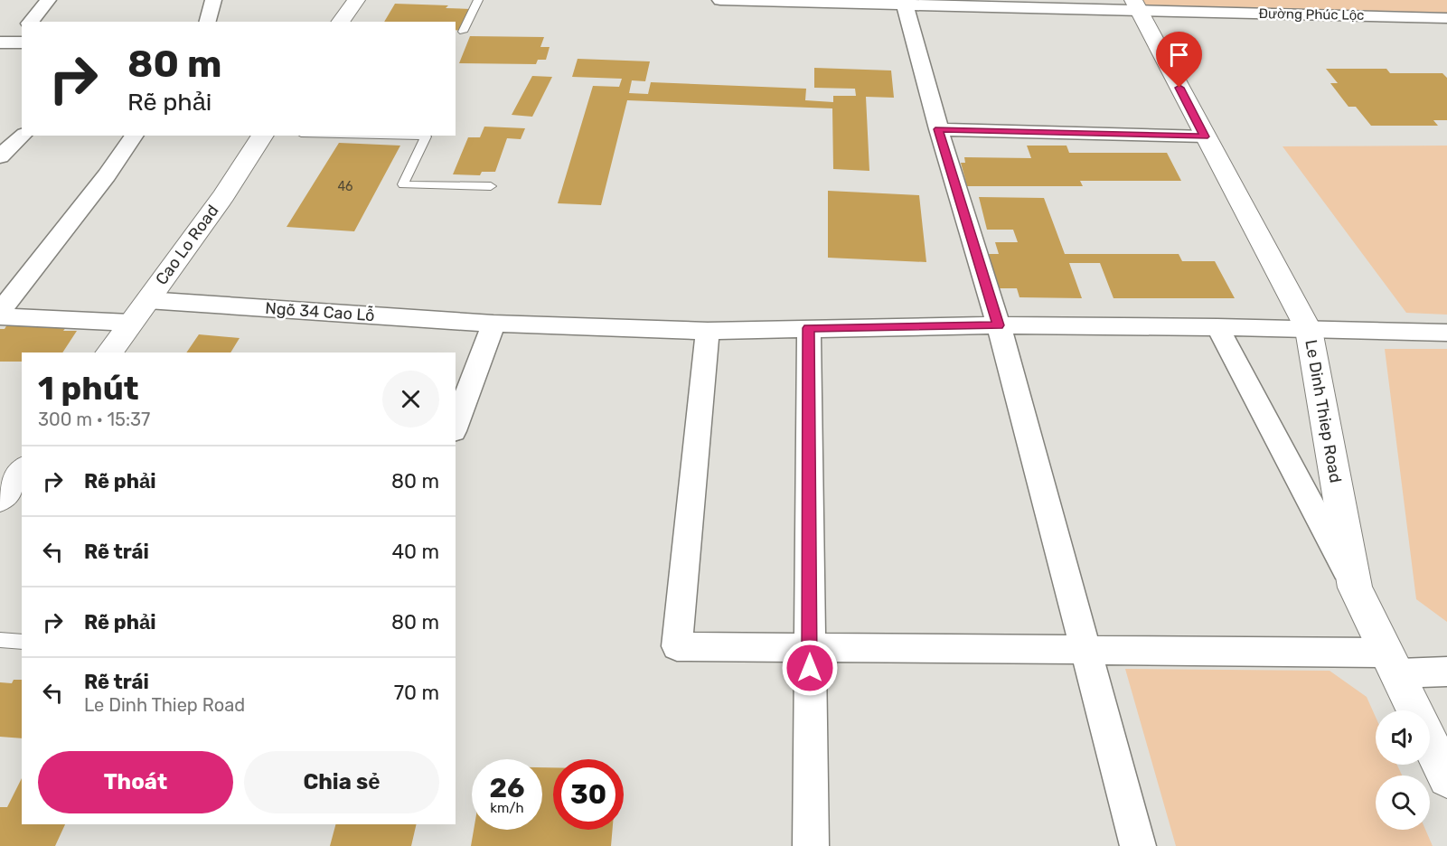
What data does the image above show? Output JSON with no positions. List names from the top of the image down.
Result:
{
  "streets": {
    "street": [
      "Đường Phúc Lộc",
      "Cao Lo Road",
      "Ngõ 34 Cao Lỗ",
      "Le Dinh Thiep Road"
    ]
  },
  "crossings": [
    ["Đường Phúc Lộc", "Le Dinh Thiep Road"],
    ["Cao Lo Road", "Ngõ 34 Cao Lỗ"],
    ["Ngõ 34 Cao Lỗ", "Le Dinh Thiep Road"]
  ],
  "house_numbers": ["46"],
  "page": {
    "turn": ["80 m", "Rẽ phải"],
    "heading": ["1 phút", "300 m · 15:37"],
    "list": [
      {
        "name": "Rẽ phải",
        "value": "80 m"
      },
      {
        "name": "Rẽ trái",
        "value": "40 m"
      },
      {
        "name": "Rẽ phải",
        "value": "80 m"
      },
      {
        "name": "Rẽ trái",
        "note": "Le Dinh Thiep Road",
        "value": "70 m"
      }
    ],
    "buttons": ["Thoát", "Chia sẻ"],
    "speed": "26 km/h",
    "limit": "30"
  }
}
